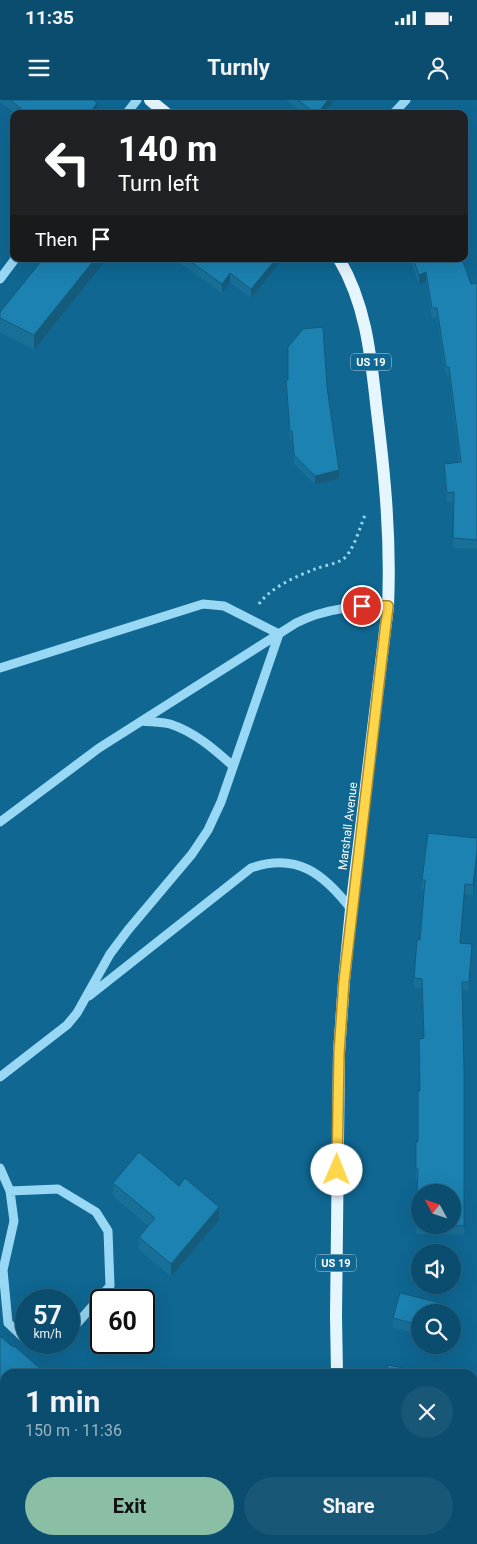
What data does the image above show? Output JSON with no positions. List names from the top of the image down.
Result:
{
  "streets": {
    "main road": ["US 19", "Marshall Avenue"]
  },
  "north": "top left",
  "page": {
    "status": "11:35",
    "header": "Turnly",
    "turn": ["140 m", "Turn left"],
    "then": "Then",
    "speed": "57 km/h",
    "limit": "60",
    "heading": ["1 min", "150 m · 11:36"],
    "buttons": ["Exit", "Share"]
  }
}
